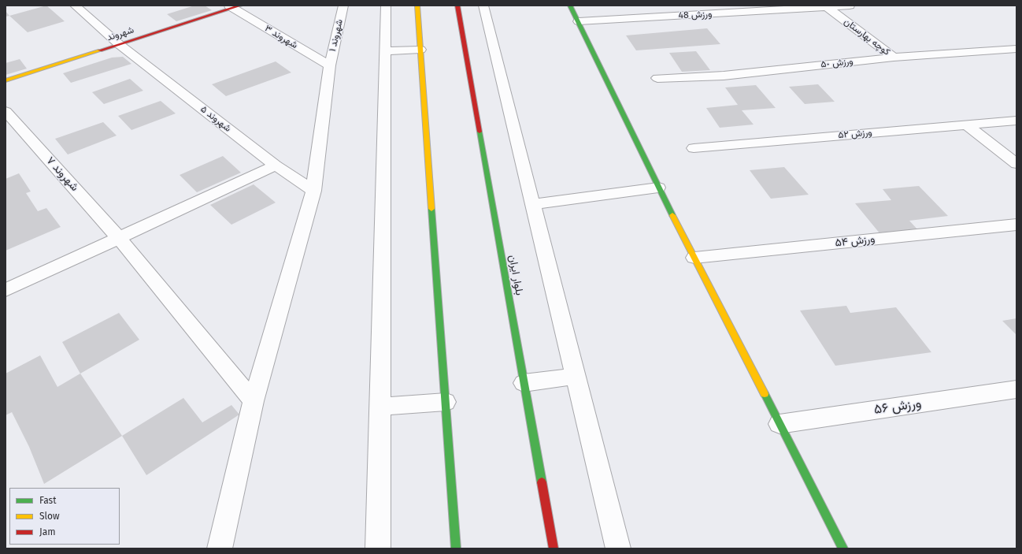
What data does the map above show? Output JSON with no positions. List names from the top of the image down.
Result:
{
  "streets": {
    "street": [
      "ورزش 48",
      "شهروند",
      "شهروند ۱",
      "شهروند ۳",
      "کوچه بهارستان",
      "ورزش ۵٠",
      "شهروند ۵",
      "ورزش ۵٢",
      "شهروند ۷",
      "ورزش ۵۴",
      "بلوار ایران",
      "ورزش ۵۶"
    ]
  },
  "crossings": [
    ["ورزش 48", "کوچه بهارستان"],
    ["شهروند", "شهروند ۳"],
    ["شهروند", "شهروند ۵"],
    ["شهروند ۱", "شهروند ۳"],
    ["شهروند ۱", "شهروند ۵"],
    ["شهروند ۱", "شهروند ۷"],
    ["کوچه بهارستان", "ورزش ۵٠"]
  ],
  "legend": ["Fast", "Slow", "Jam"]
}
